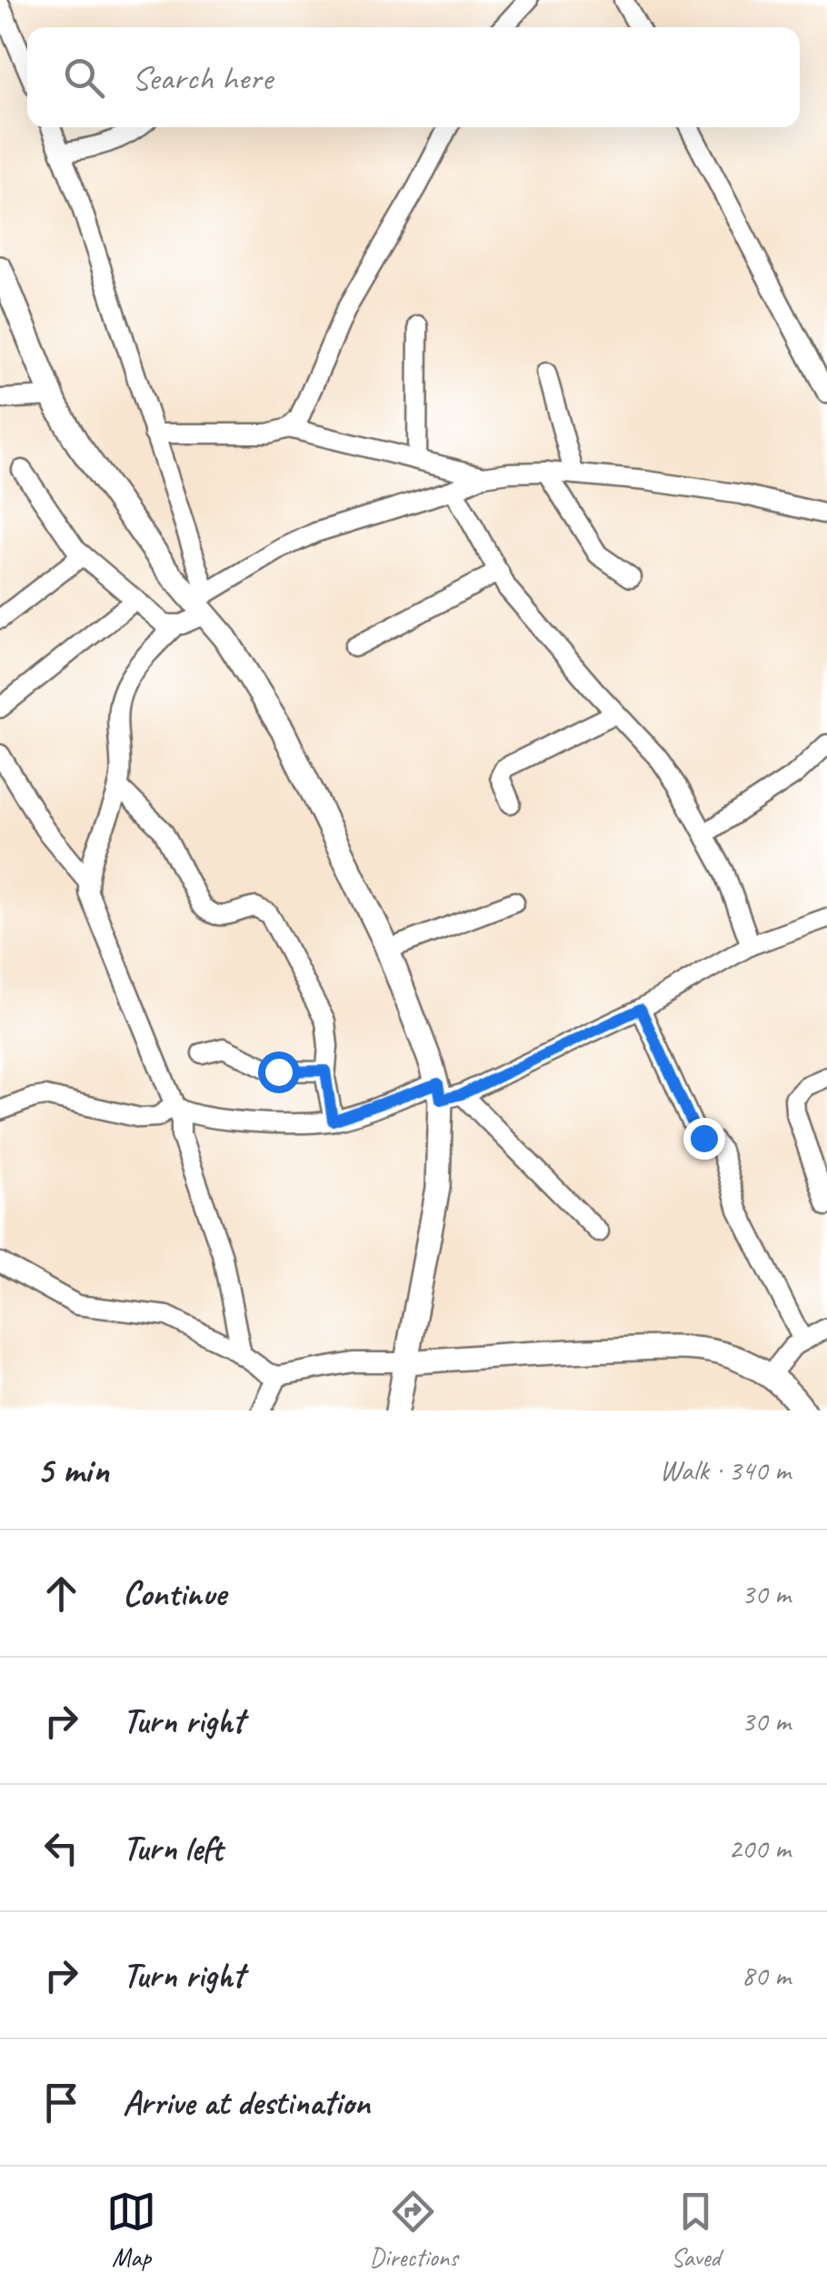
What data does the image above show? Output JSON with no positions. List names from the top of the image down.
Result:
{
  "page": {
    "search": "Search here",
    "heading": ["5 min", "Walk · 340 m"],
    "list": [
      ["Continue", "30 m"],
      ["Turn right", "30 m"],
      ["Turn left", "200 m"],
      ["Turn right", "80 m"],
      "Arrive at destination"
    ],
    "nav": ["Map", "Directions", "Saved"]
  }
}
